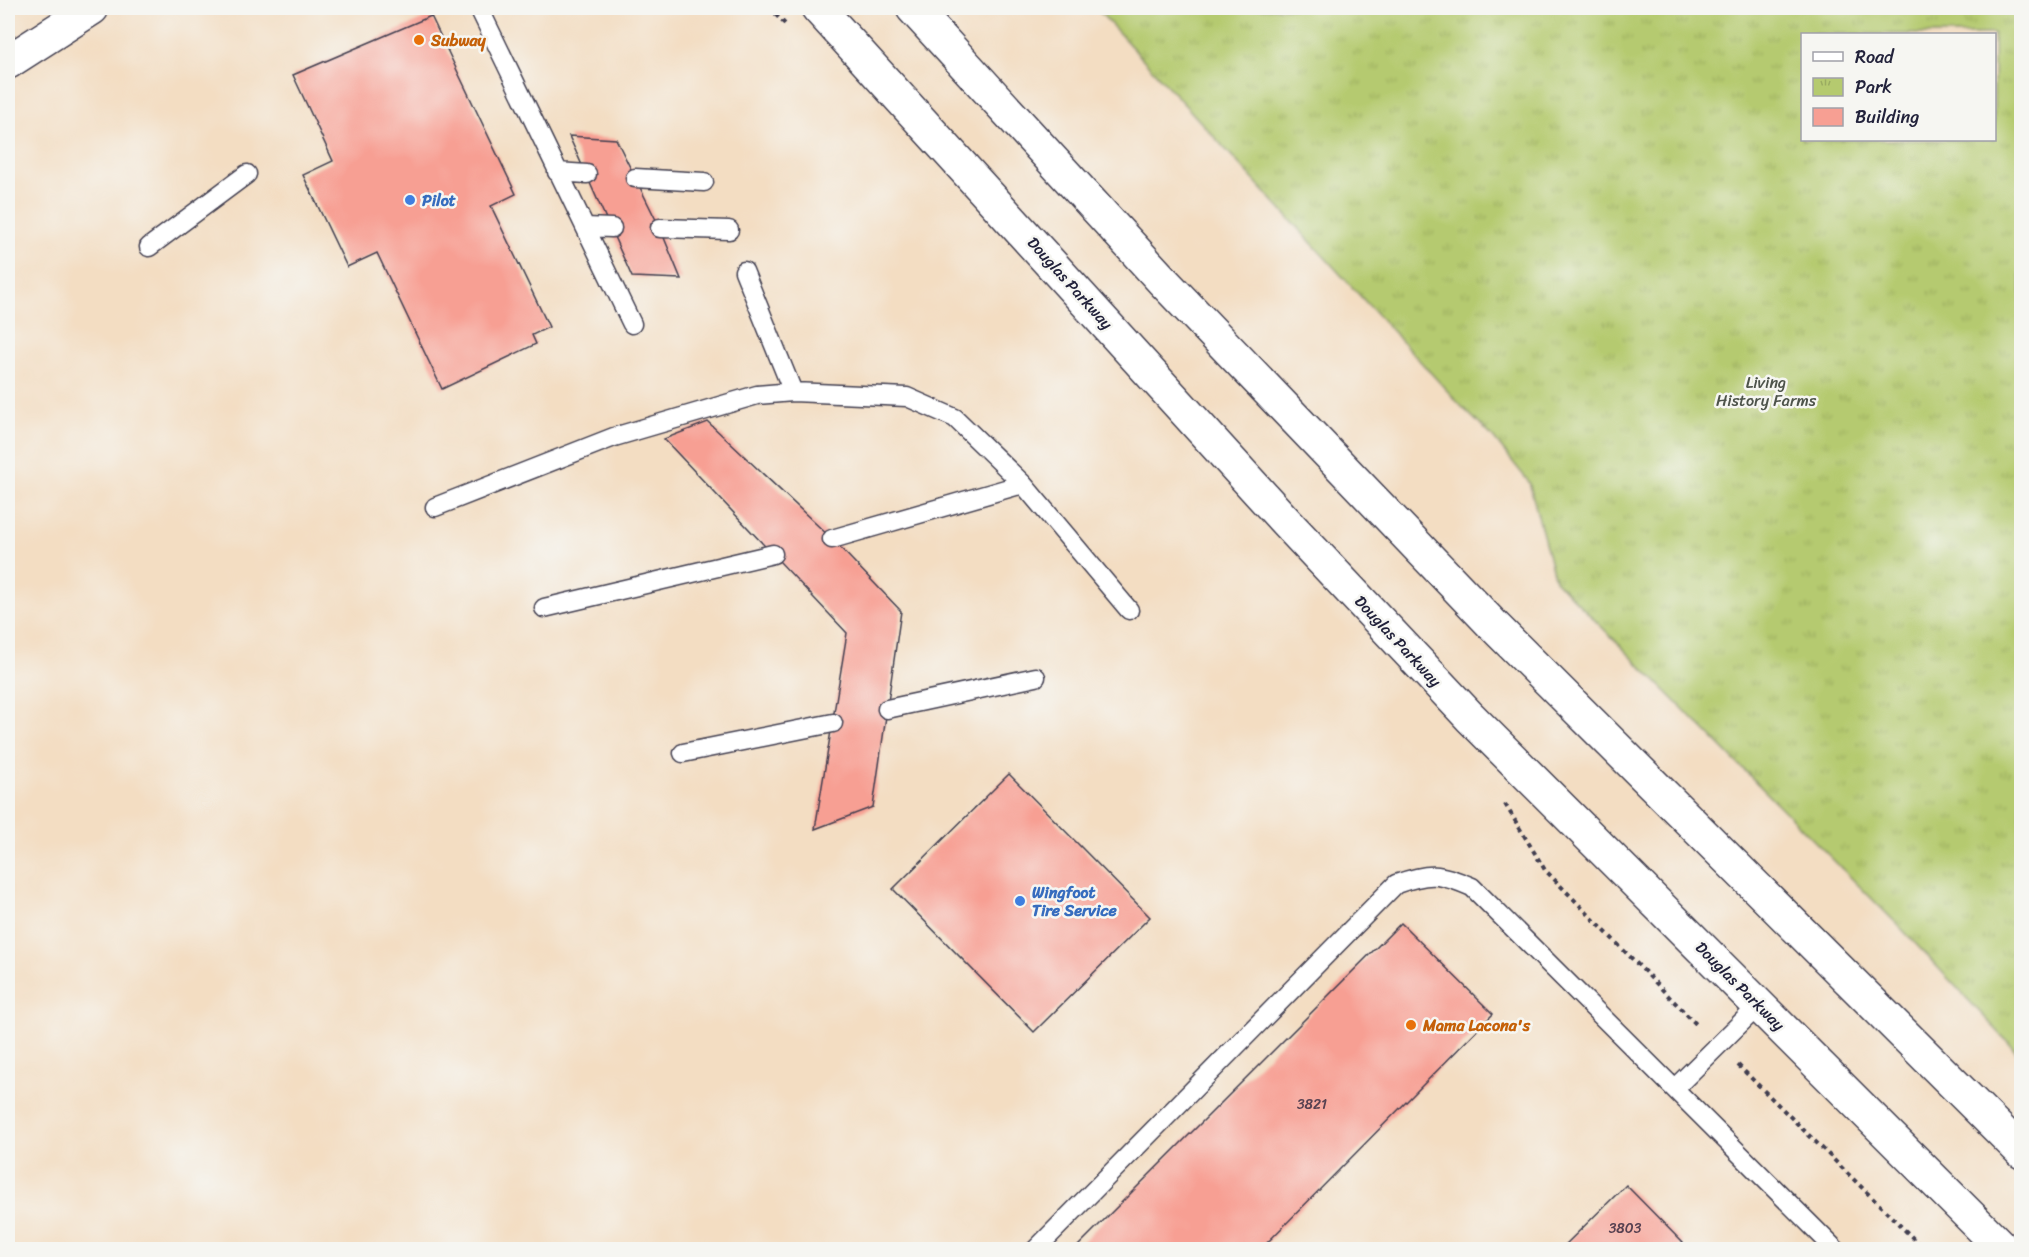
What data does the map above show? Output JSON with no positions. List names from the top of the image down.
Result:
{
  "streets": {
    "main road": ["Douglas Parkway"]
  },
  "parks": ["Living History Farms"],
  "places": [
    "Subway",
    "Pilot",
    "Wingfoot Tire Service",
    "Mama Lacona's"
  ],
  "house_numbers": ["3821", "3803"],
  "legend": ["Road", "Park", "Building"]
}
